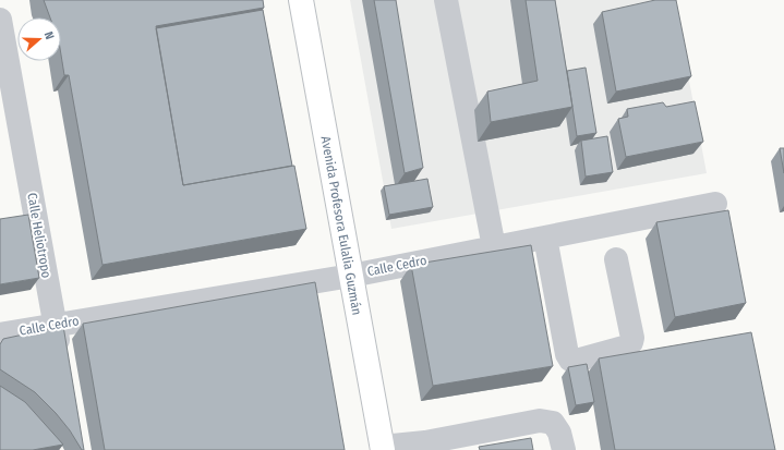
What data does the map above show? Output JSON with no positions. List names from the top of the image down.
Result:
{
  "streets": {
    "main road": ["Avenida Profesora Eulalia Guzmán"],
    "street": ["Calle Heliotropo", "Calle Cedro"]
  },
  "crossings": [
    ["Avenida Profesora Eulalia Guzmán", "Calle Cedro"],
    ["Calle Heliotropo", "Calle Cedro"]
  ],
  "north": "right"
}
